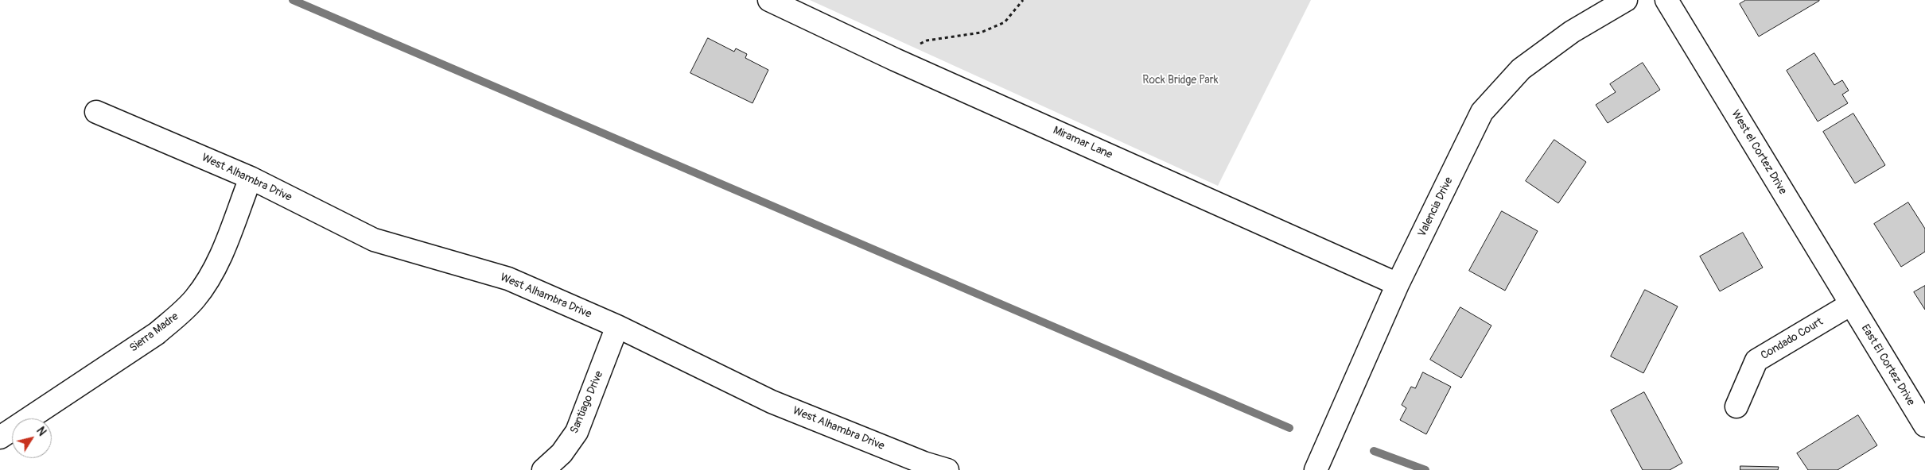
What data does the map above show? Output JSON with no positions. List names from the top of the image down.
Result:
{
  "streets": {
    "street": [
      "Miramar Lane",
      "West el Cortez Drive",
      "West Alhambra Drive",
      "Valencia Drive",
      "Sierra Madre",
      "Condado Court",
      "East El Cortez Drive",
      "Santiago Drive"
    ]
  },
  "crossings": [
    ["Miramar Lane", "Valencia Drive"],
    ["West el Cortez Drive", "Condado Court"],
    ["West el Cortez Drive", "East El Cortez Drive"],
    ["West Alhambra Drive", "Sierra Madre"],
    ["West Alhambra Drive", "Santiago Drive"],
    ["Condado Court", "East El Cortez Drive"]
  ],
  "parks": ["Rock Bridge Park"],
  "north": "top right"
}
